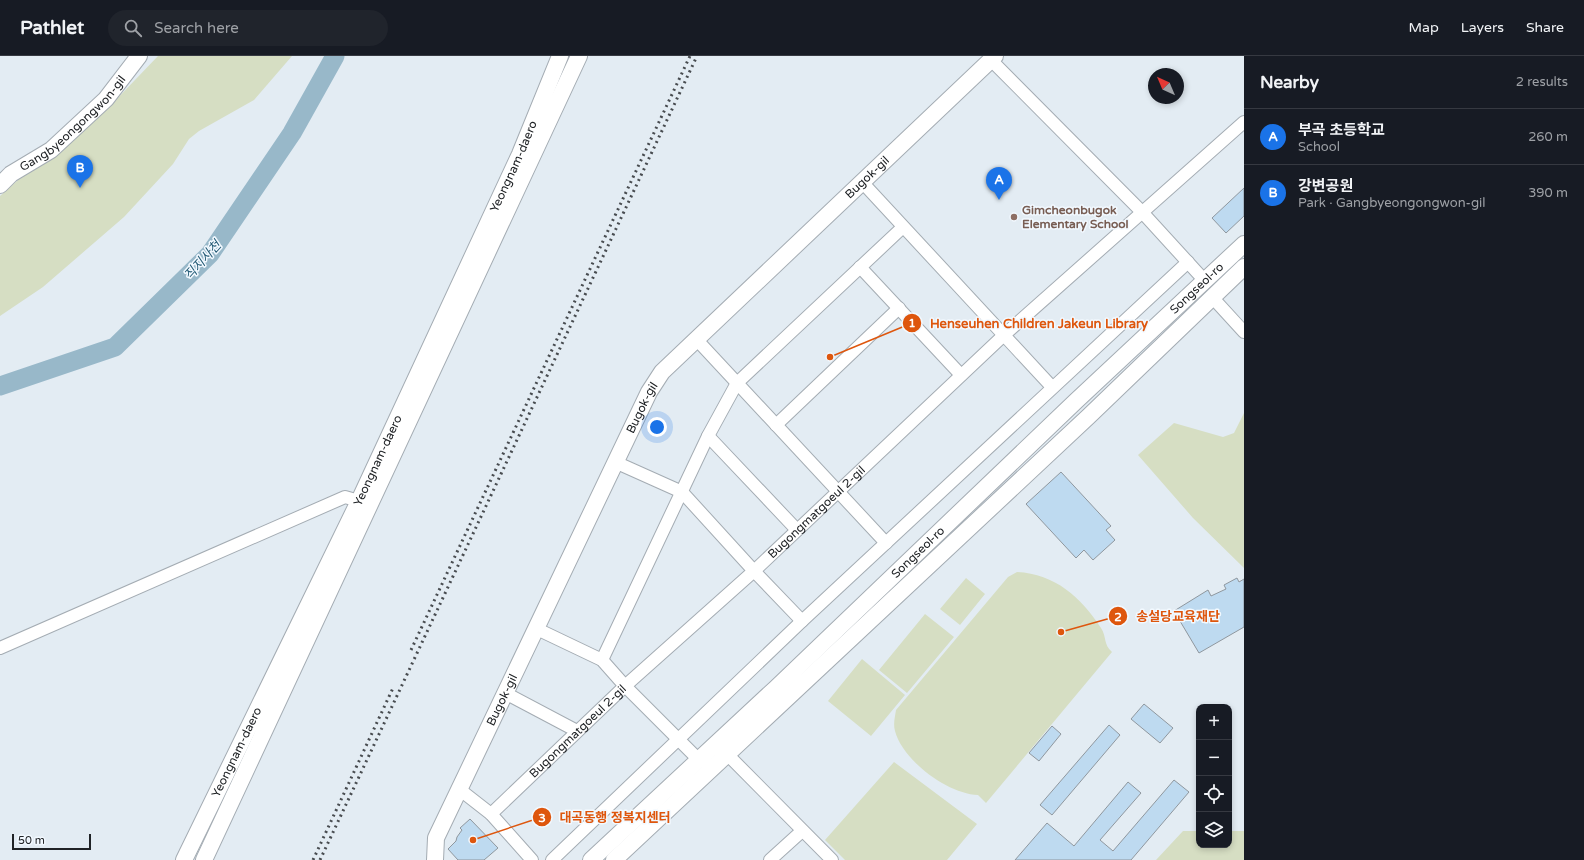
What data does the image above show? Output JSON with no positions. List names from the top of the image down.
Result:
{
  "streets": {
    "street": [
      "Gangbyeongongwon-gil",
      "Yeongnam-daero",
      "Bugok-gil",
      "Songseol-ro",
      "Bugongmatgoeul 2-gil"
    ]
  },
  "water": ["직지사천"],
  "places": [
    "Gimcheonbugok Elementary School",
    "Henseuhen Children Jakeun Library",
    "송설당교육재단",
    "대곡동행 정복지센터"
  ],
  "scale_bar": "50 m",
  "north": "top left",
  "page": {
    "header": "Pathlet",
    "search": "Search here",
    "nav": ["Map", "Layers", "Share"],
    "heading": ["Nearby", "2 results"],
    "list": [
      {
        "mark": "A",
        "name": "부곡 초등학교",
        "note": "School",
        "value": "260 m"
      },
      {
        "mark": "B",
        "name": "강변공원",
        "note": "Park · Gangbyeongongwon-gil",
        "value": "390 m"
      }
    ],
    "pins": ["B", "A"],
    "map_buttons": ["+", "−"],
    "scale": "50 m"
  }
}
